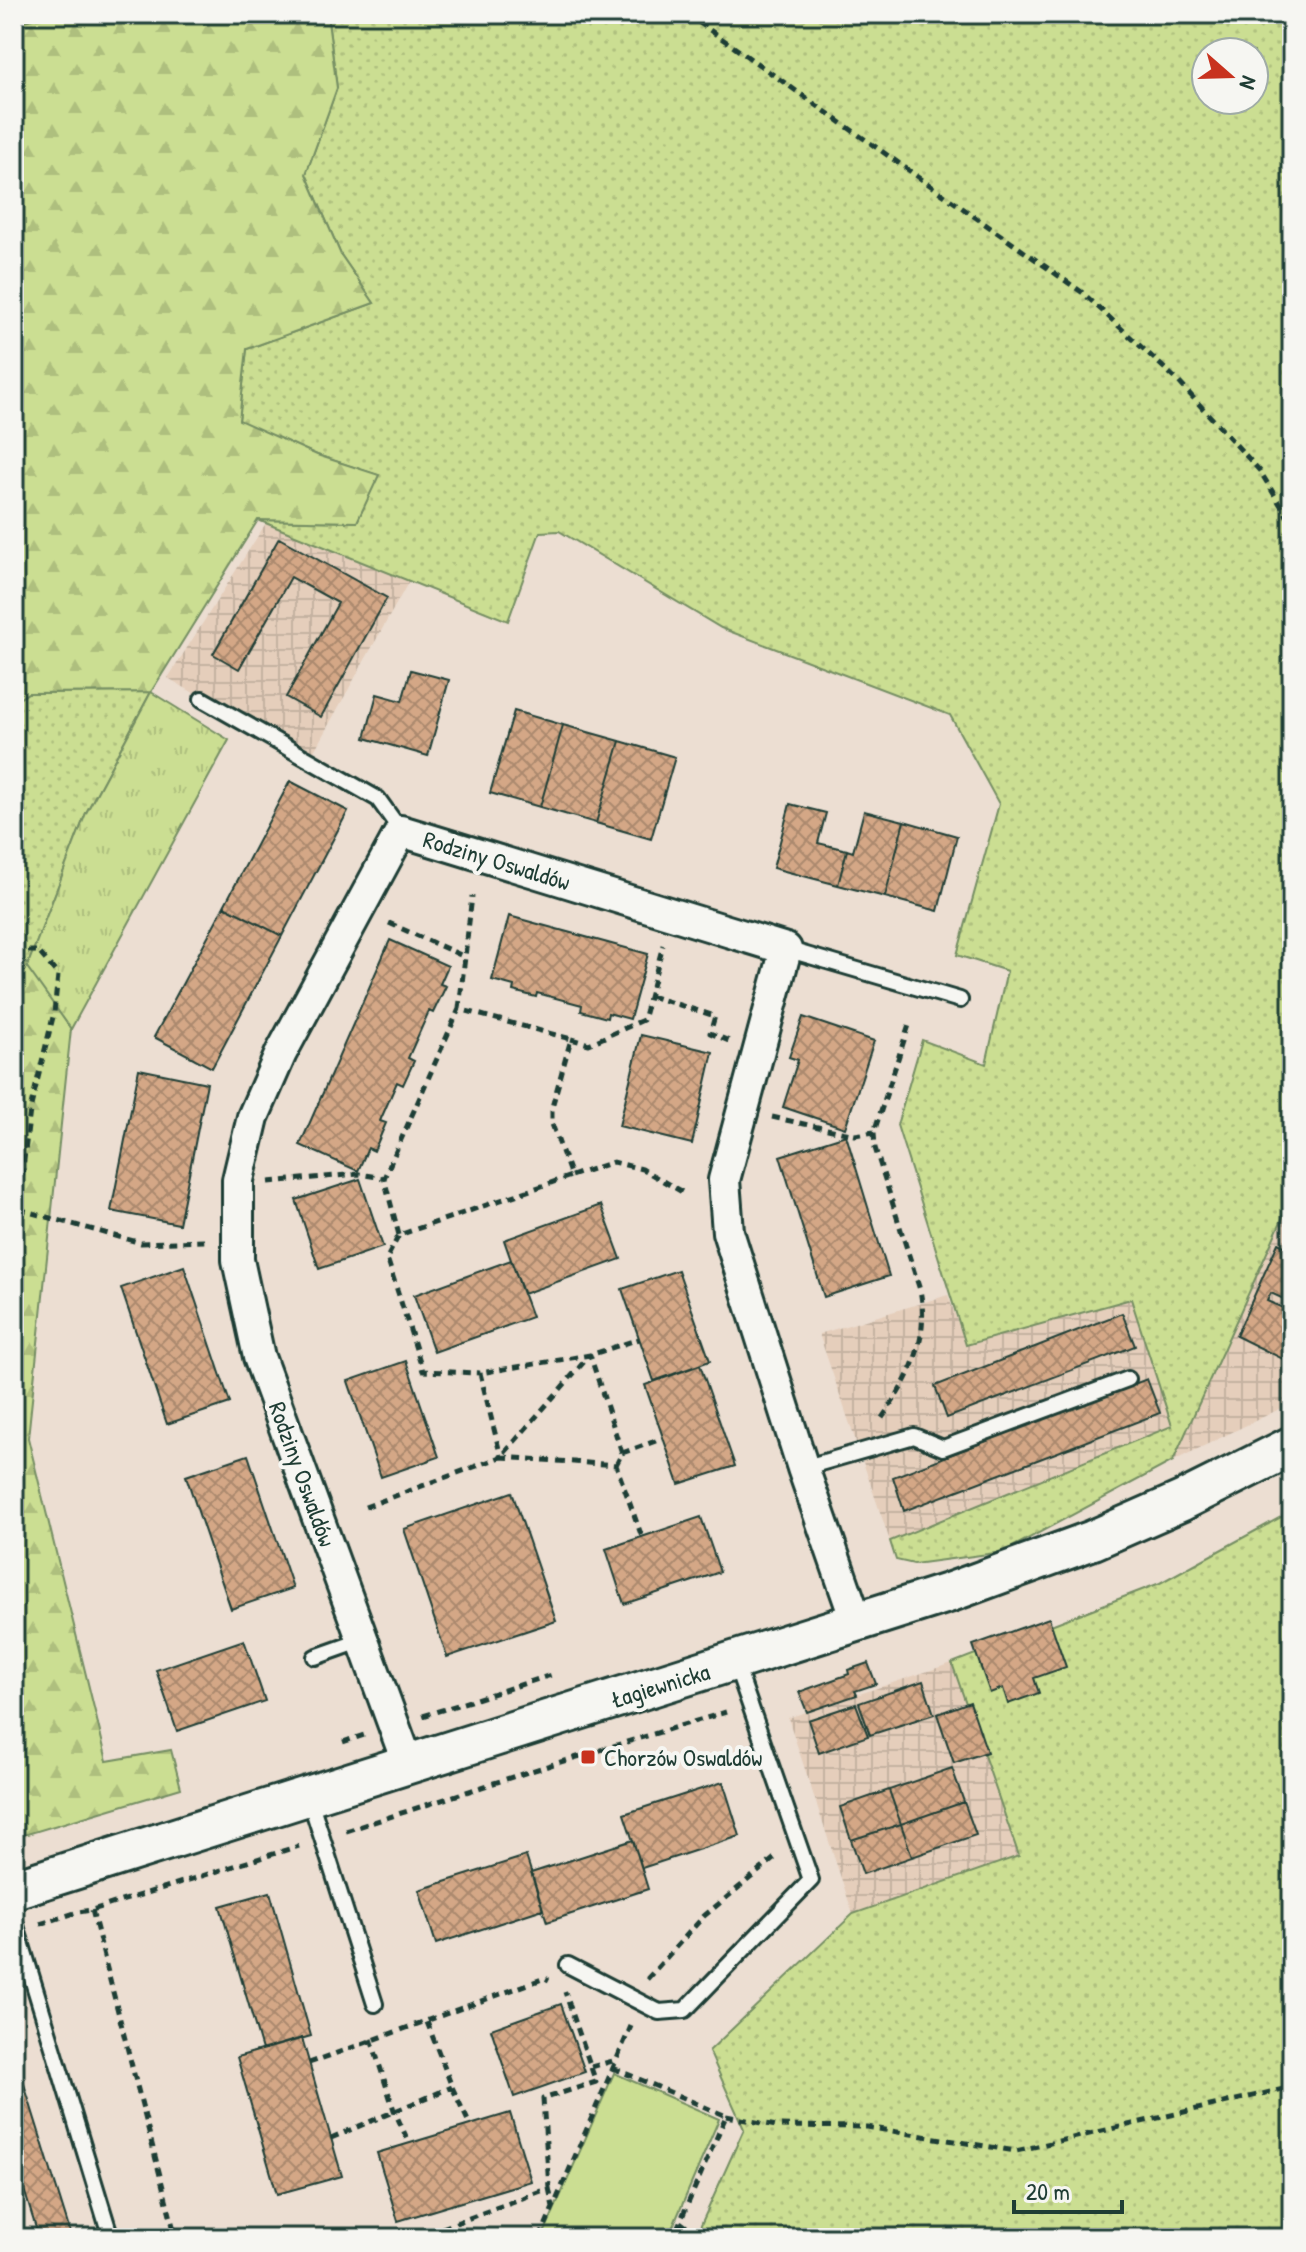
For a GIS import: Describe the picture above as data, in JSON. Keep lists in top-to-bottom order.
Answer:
{
  "streets": {
    "street": ["Rodziny Oswaldów", "Łagiewnicka"]
  },
  "crossings": [
    ["Rodziny Oswaldów", "Łagiewnicka"]
  ],
  "places": {
    "transit": ["Chorzów Oswaldów"]
  },
  "scale_bar": "20 m",
  "north": "right"
}
